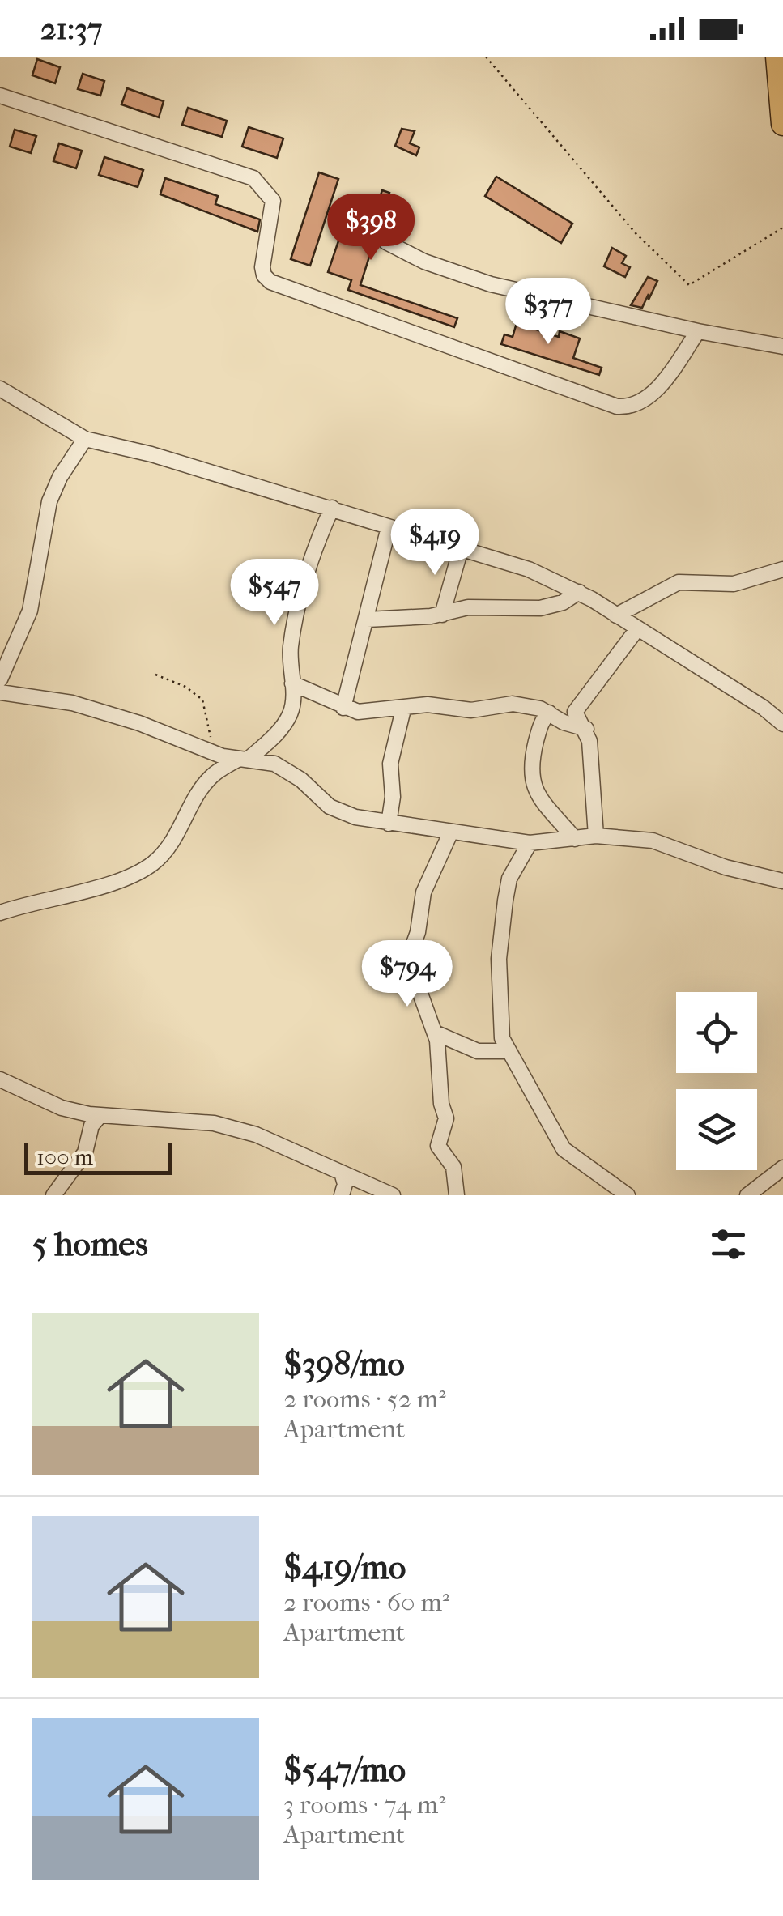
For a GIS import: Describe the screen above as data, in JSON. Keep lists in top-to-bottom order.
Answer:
{
  "scale_bar": "100 m",
  "page": {
    "status": "21:37",
    "price": [
      "$398",
      "$377",
      "$419",
      "$547",
      "$794"
    ],
    "scale": "100 m",
    "heading": "5 homes",
    "list": [
      {
        "name": "$398/mo",
        "note": "2 rooms · 52 m² · Apartment"
      },
      {
        "name": "$419/mo",
        "note": "2 rooms · 60 m² · Apartment"
      },
      {
        "name": "$547/mo",
        "note": "3 rooms · 74 m² · Apartment"
      }
    ]
  }
}
